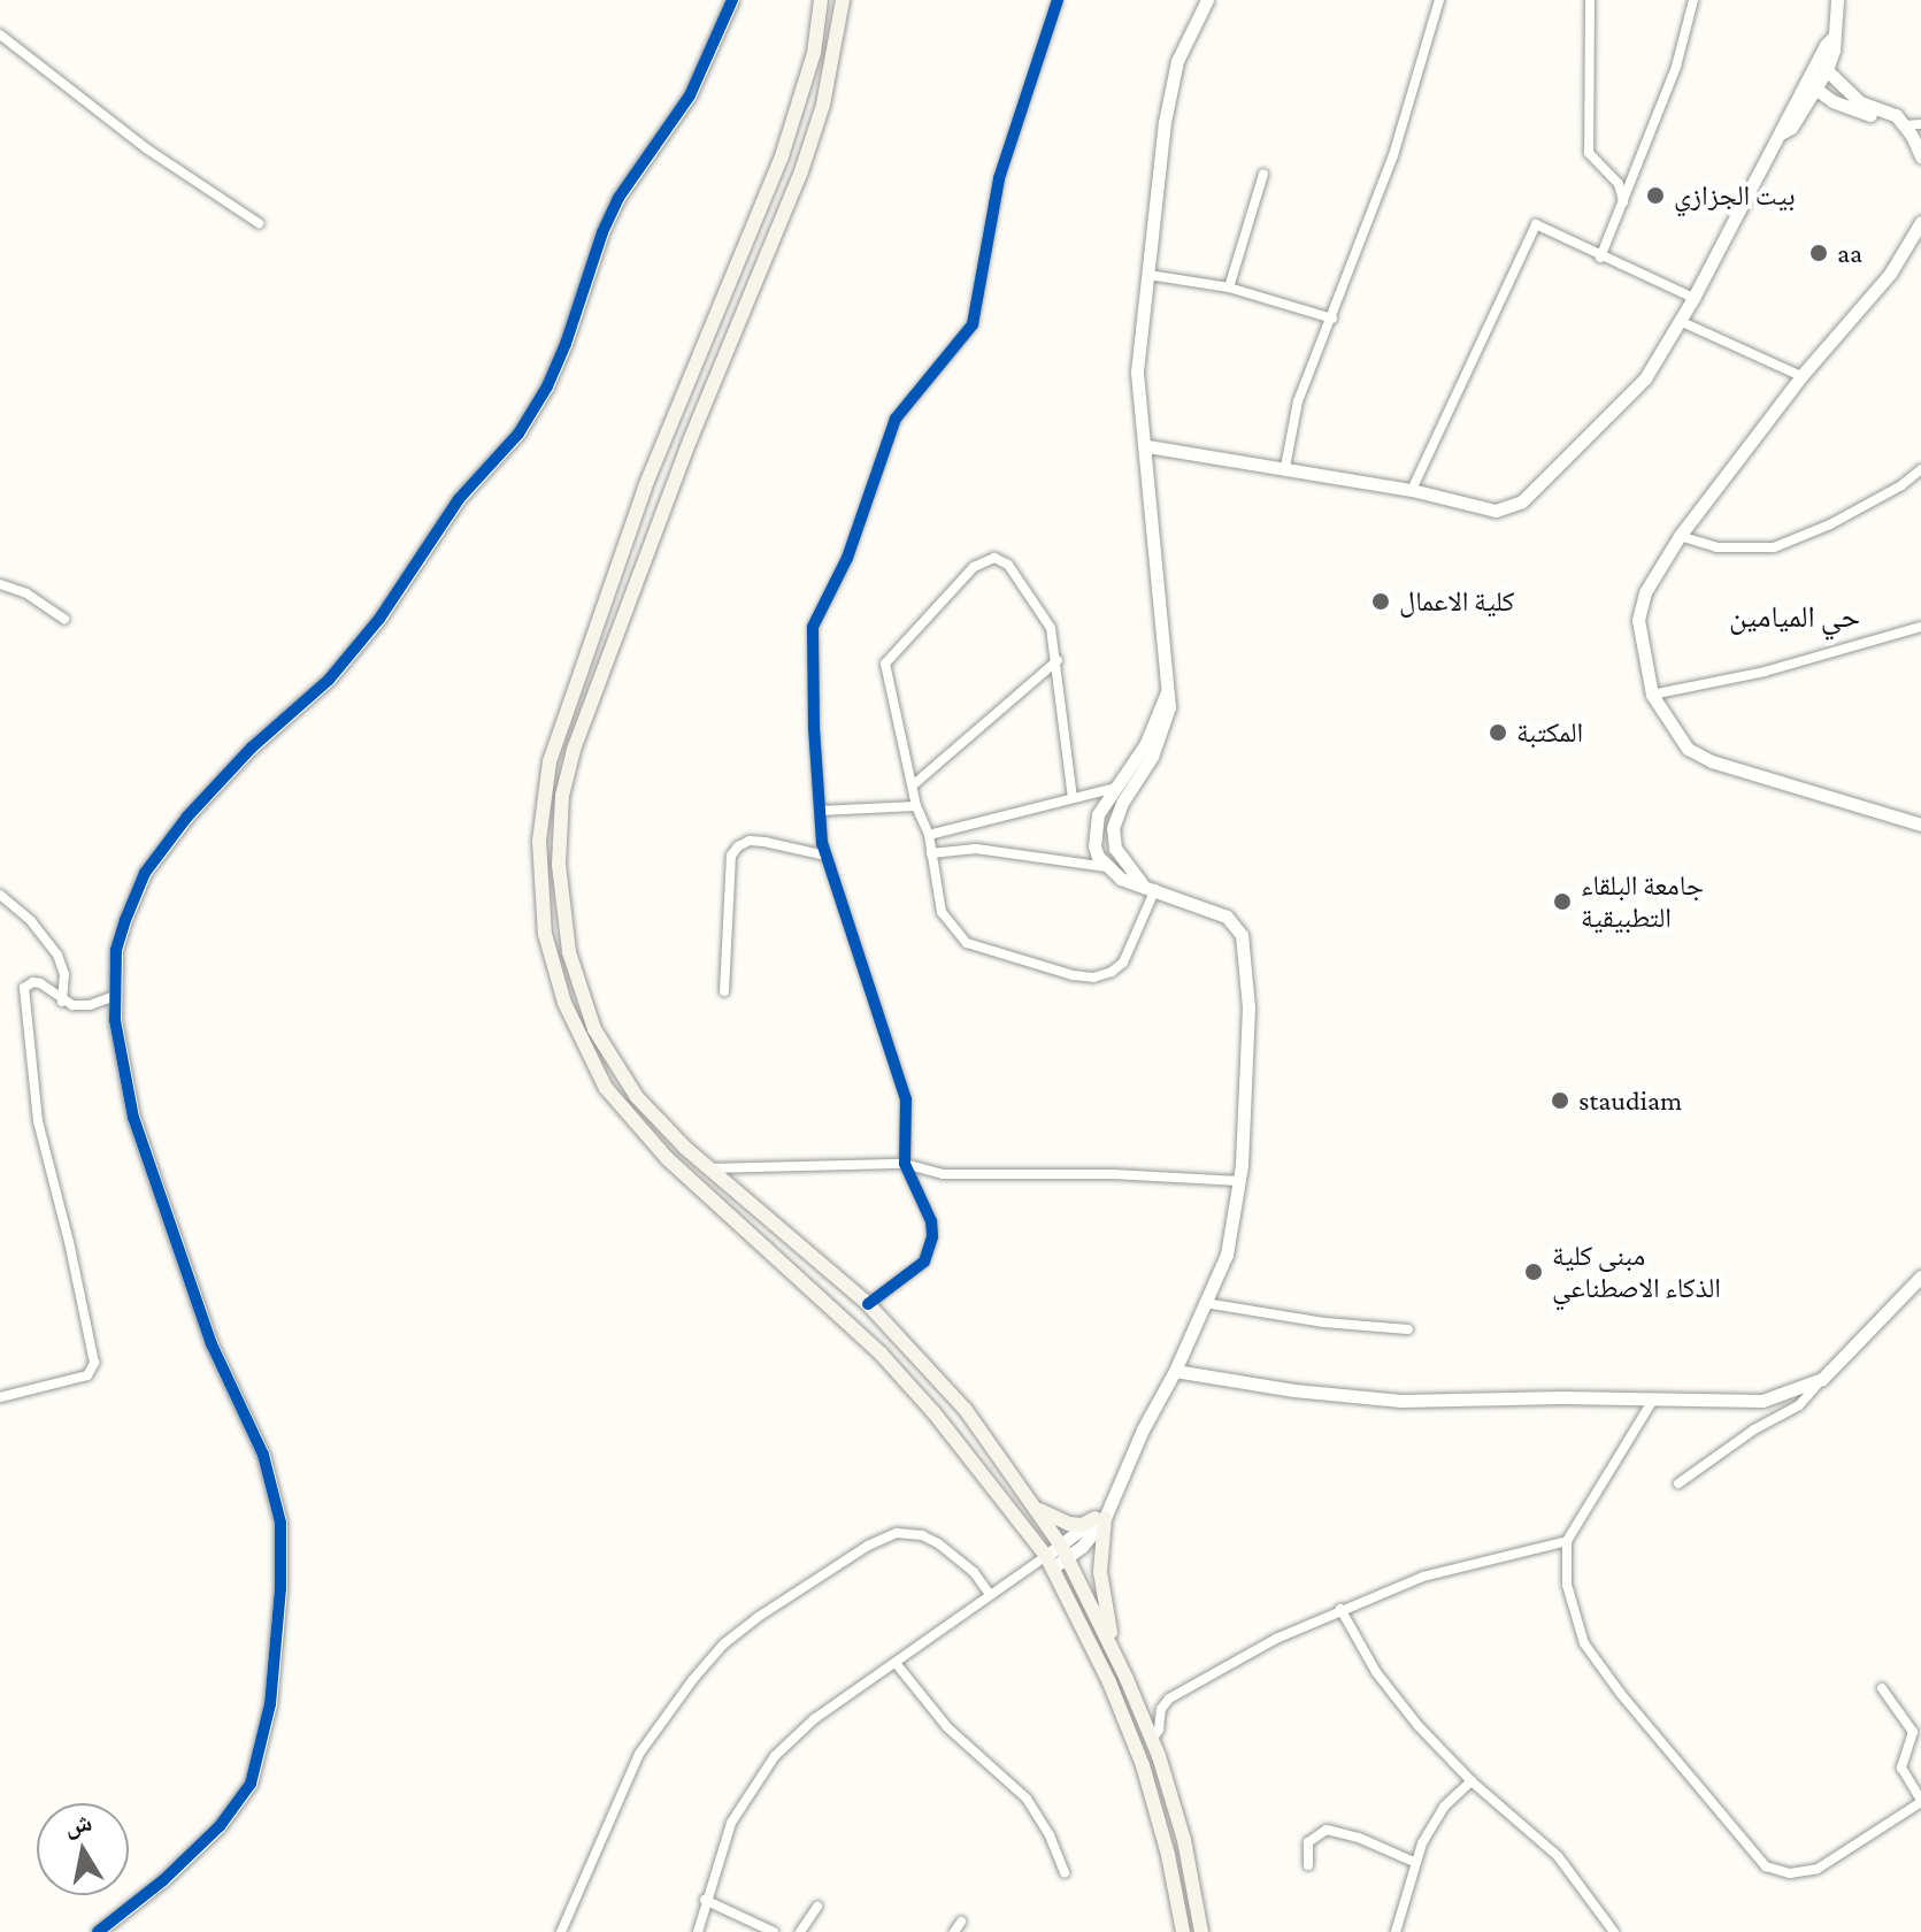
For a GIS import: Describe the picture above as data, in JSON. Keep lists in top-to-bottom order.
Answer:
{
  "districts": ["حي الميامين"],
  "places": [
    "بيت الجزازي",
    "aa",
    "كلية الاعمال",
    "المكتبة",
    "جامعة البلقاء التطبيقية",
    "staudiam",
    "مبنى كلية الذكاء الاصطناعي"
  ],
  "north": "top"
}
